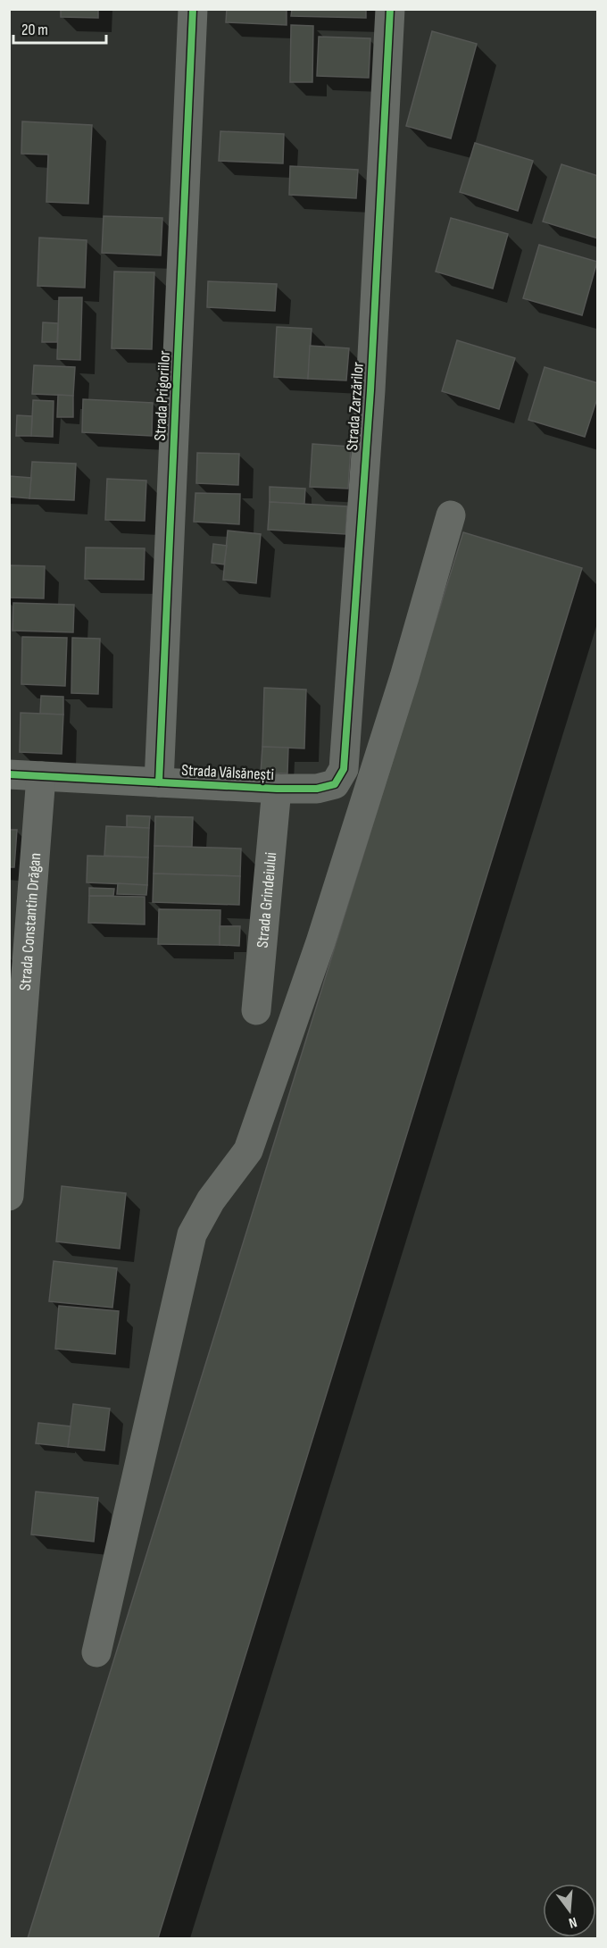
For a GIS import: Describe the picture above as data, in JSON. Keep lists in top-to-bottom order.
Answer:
{
  "streets": {
    "street": [
      "Strada Prigoriilor",
      "Strada Zarzărilor",
      "Strada Vâlsănești",
      "Strada Grindeiului",
      "Strada Constantin Drăgan"
    ]
  },
  "crossings": [
    ["Strada Prigoriilor", "Strada Vâlsănești"],
    ["Strada Zarzărilor", "Strada Vâlsănești"],
    ["Strada Vâlsănești", "Strada Grindeiului"],
    ["Strada Vâlsănești", "Strada Constantin Drăgan"]
  ],
  "scale_bar": "20 m",
  "north": "bottom"
}
